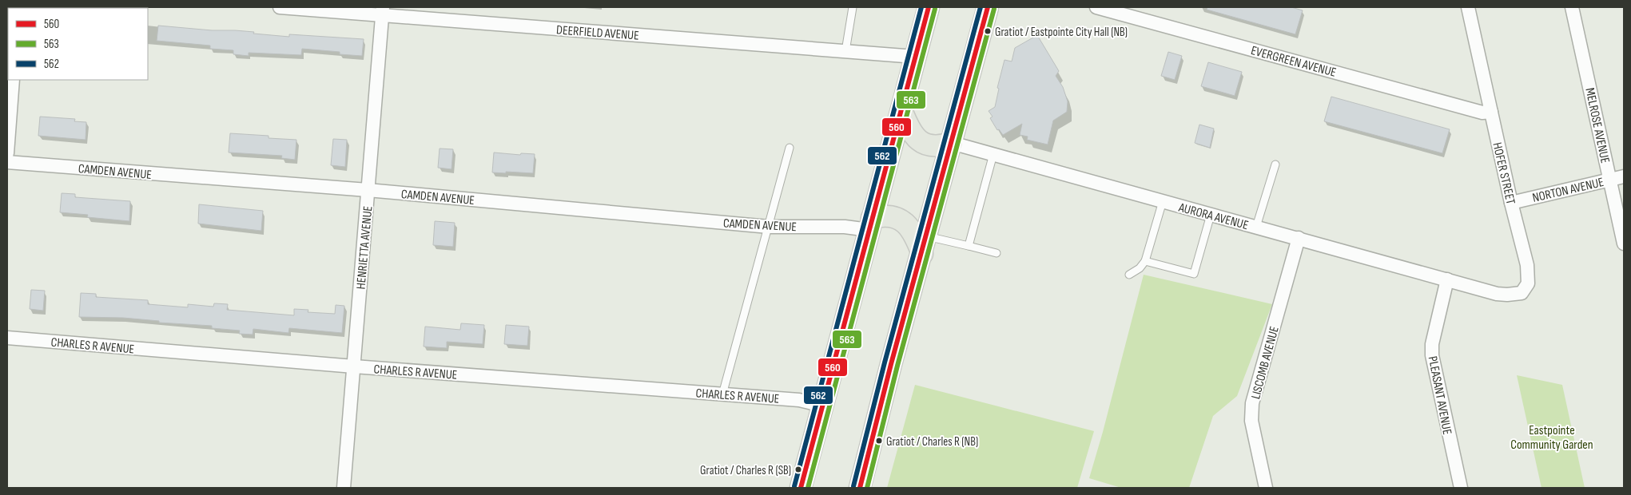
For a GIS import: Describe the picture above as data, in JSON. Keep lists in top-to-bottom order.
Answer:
{
  "streets": {
    "street": [
      "DEERFIELD AVENUE",
      "EVERGREEN AVENUE",
      "MELROSE AVENUE",
      "CAMDEN AVENUE",
      "HOFER STREET",
      "NORTON AVENUE",
      "AURORA AVENUE",
      "HENRIETTA AVENUE",
      "CHARLES R AVENUE",
      "LISCOMB AVENUE",
      "PLEASANT AVENUE"
    ]
  },
  "crossings": [
    ["DEERFIELD AVENUE", "HENRIETTA AVENUE"],
    ["EVERGREEN AVENUE", "HOFER STREET"],
    ["MELROSE AVENUE", "NORTON AVENUE"],
    ["CAMDEN AVENUE", "HENRIETTA AVENUE"],
    ["HOFER STREET", "NORTON AVENUE"],
    ["HOFER STREET", "AURORA AVENUE"],
    ["AURORA AVENUE", "LISCOMB AVENUE"],
    ["AURORA AVENUE", "PLEASANT AVENUE"],
    ["HENRIETTA AVENUE", "CHARLES R AVENUE"]
  ],
  "parks": ["Eastpointe Community Garden"],
  "places": ["Gratiot / Eastpointe City Hall (NB)", "Gratiot / Charles R (NB)", "Gratiot / Charles R (SB)"],
  "lines": ["transit line 560", "transit line 562", "transit line 563"],
  "legend": ["560", "563", "562"]
}
